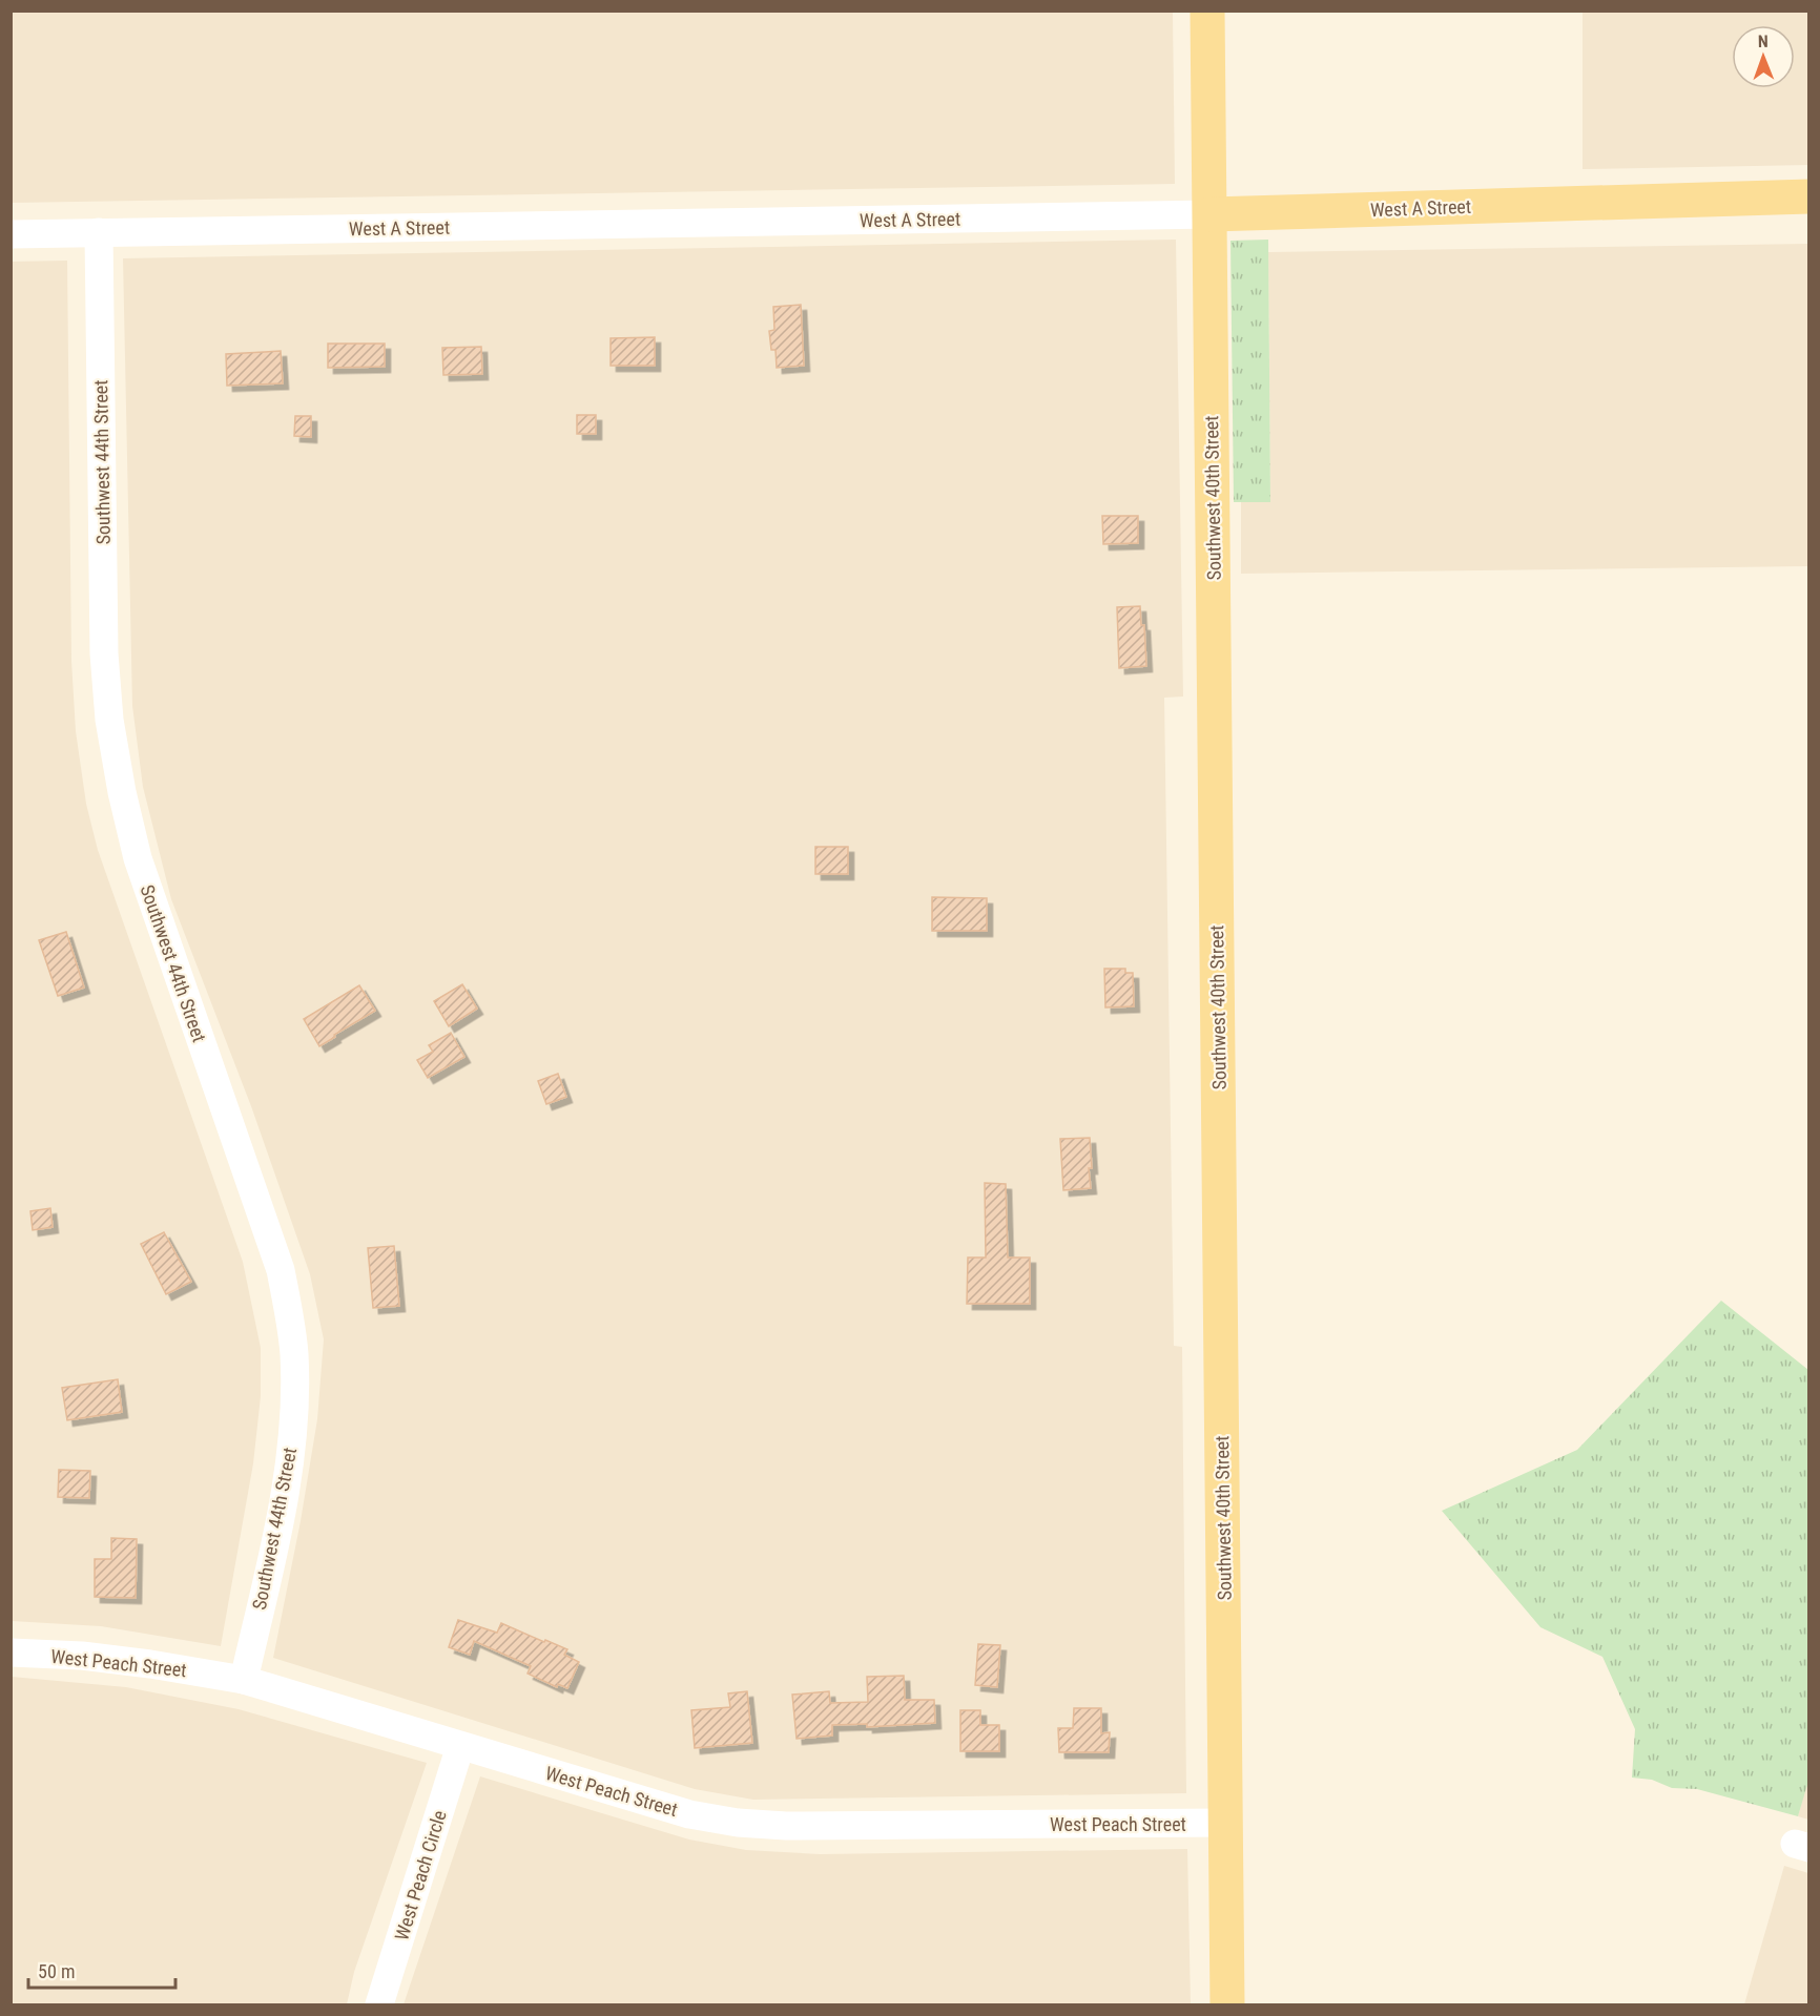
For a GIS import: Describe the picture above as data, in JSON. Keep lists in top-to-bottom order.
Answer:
{
  "streets": {
    "main road": ["West A Street", "Southwest 40th Street"],
    "street": ["Southwest 44th Street", "West Peach Street", "West Peach Circle"]
  },
  "crossings": [
    ["West A Street", "Southwest 44th Street"],
    ["West A Street", "Southwest 40th Street"],
    ["Southwest 44th Street", "West Peach Street"],
    ["Southwest 40th Street", "West Peach Street"],
    ["West Peach Street", "West Peach Circle"]
  ],
  "scale_bar": "50 m",
  "north": "top"
}
